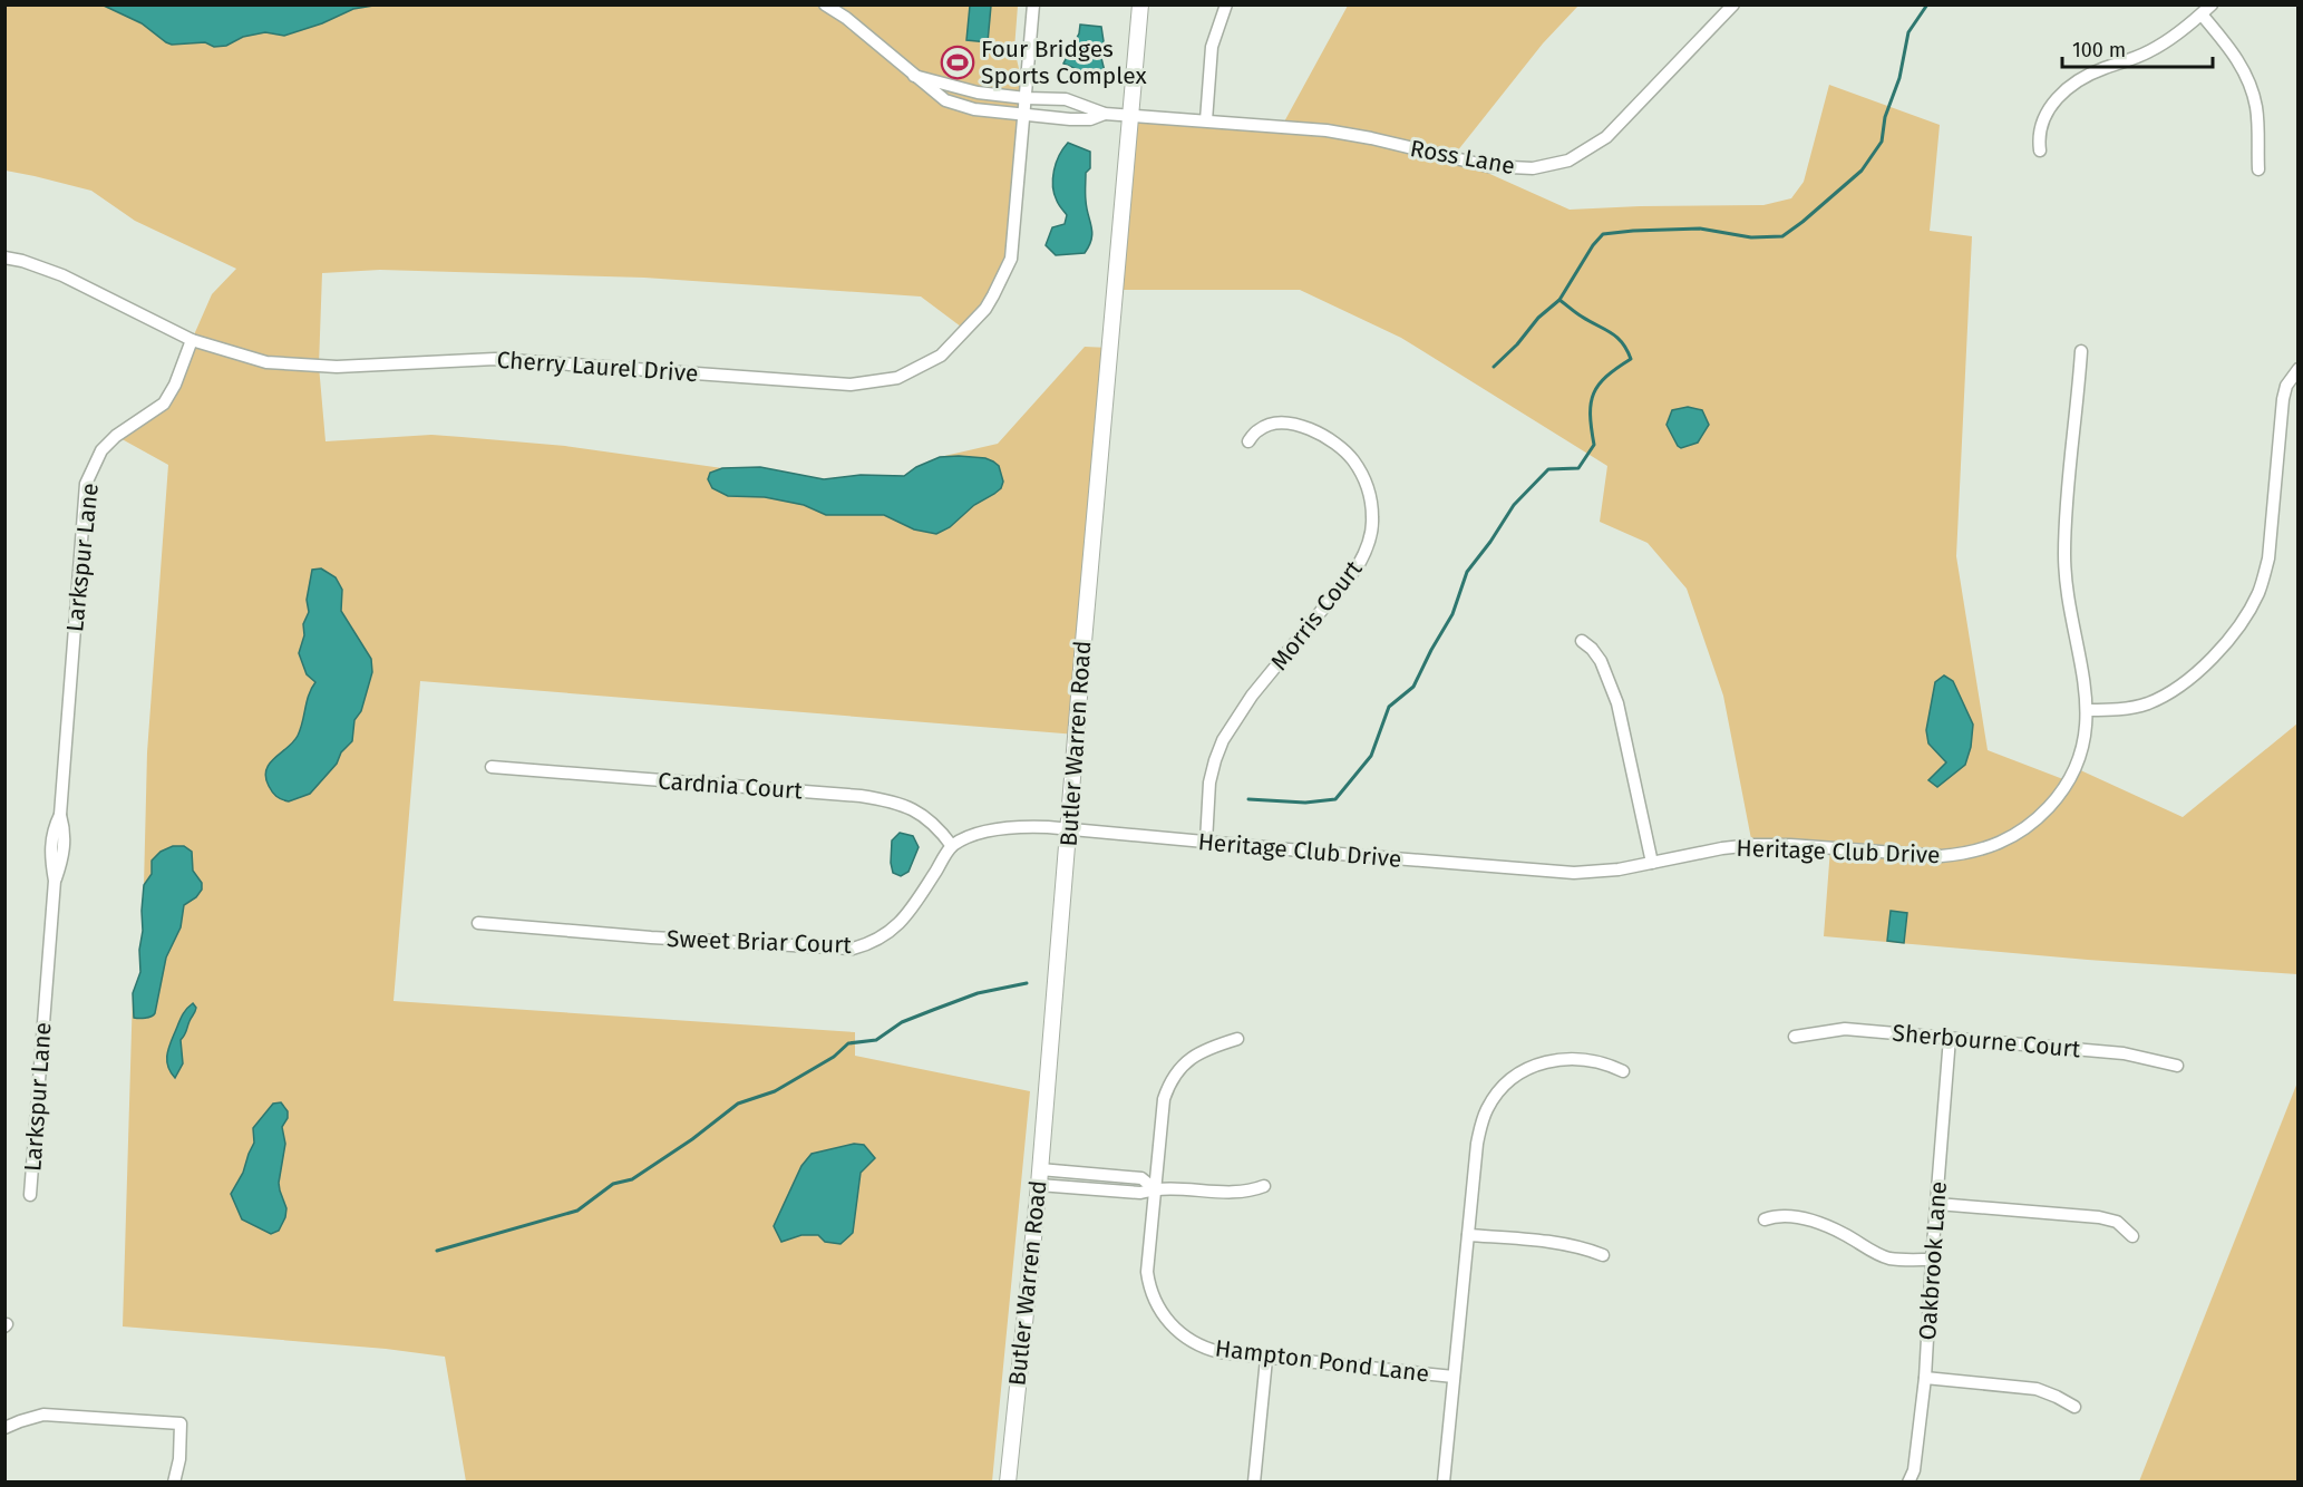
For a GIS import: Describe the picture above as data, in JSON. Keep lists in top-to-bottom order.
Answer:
{
  "streets": {
    "main road": ["Butler Warren Road"],
    "street": [
      "Ross Lane",
      "Cherry Laurel Drive",
      "Larkspur Lane",
      "Morris Court",
      "Cardnia Court",
      "Heritage Club Drive",
      "Sweet Briar Court",
      "Sherbourne Court",
      "Oakbrook Lane",
      "Hampton Pond Lane"
    ]
  },
  "crossings": [
    ["Ross Lane", "Butler Warren Road"],
    ["Cherry Laurel Drive", "Larkspur Lane"],
    ["Morris Court", "Heritage Club Drive"],
    ["Butler Warren Road", "Heritage Club Drive"],
    ["Cardnia Court", "Sweet Briar Court"],
    ["Sherbourne Court", "Oakbrook Lane"]
  ],
  "places": {
    "sports": ["Four Bridges Sports Complex"]
  },
  "scale_bar": "100 m"
}
